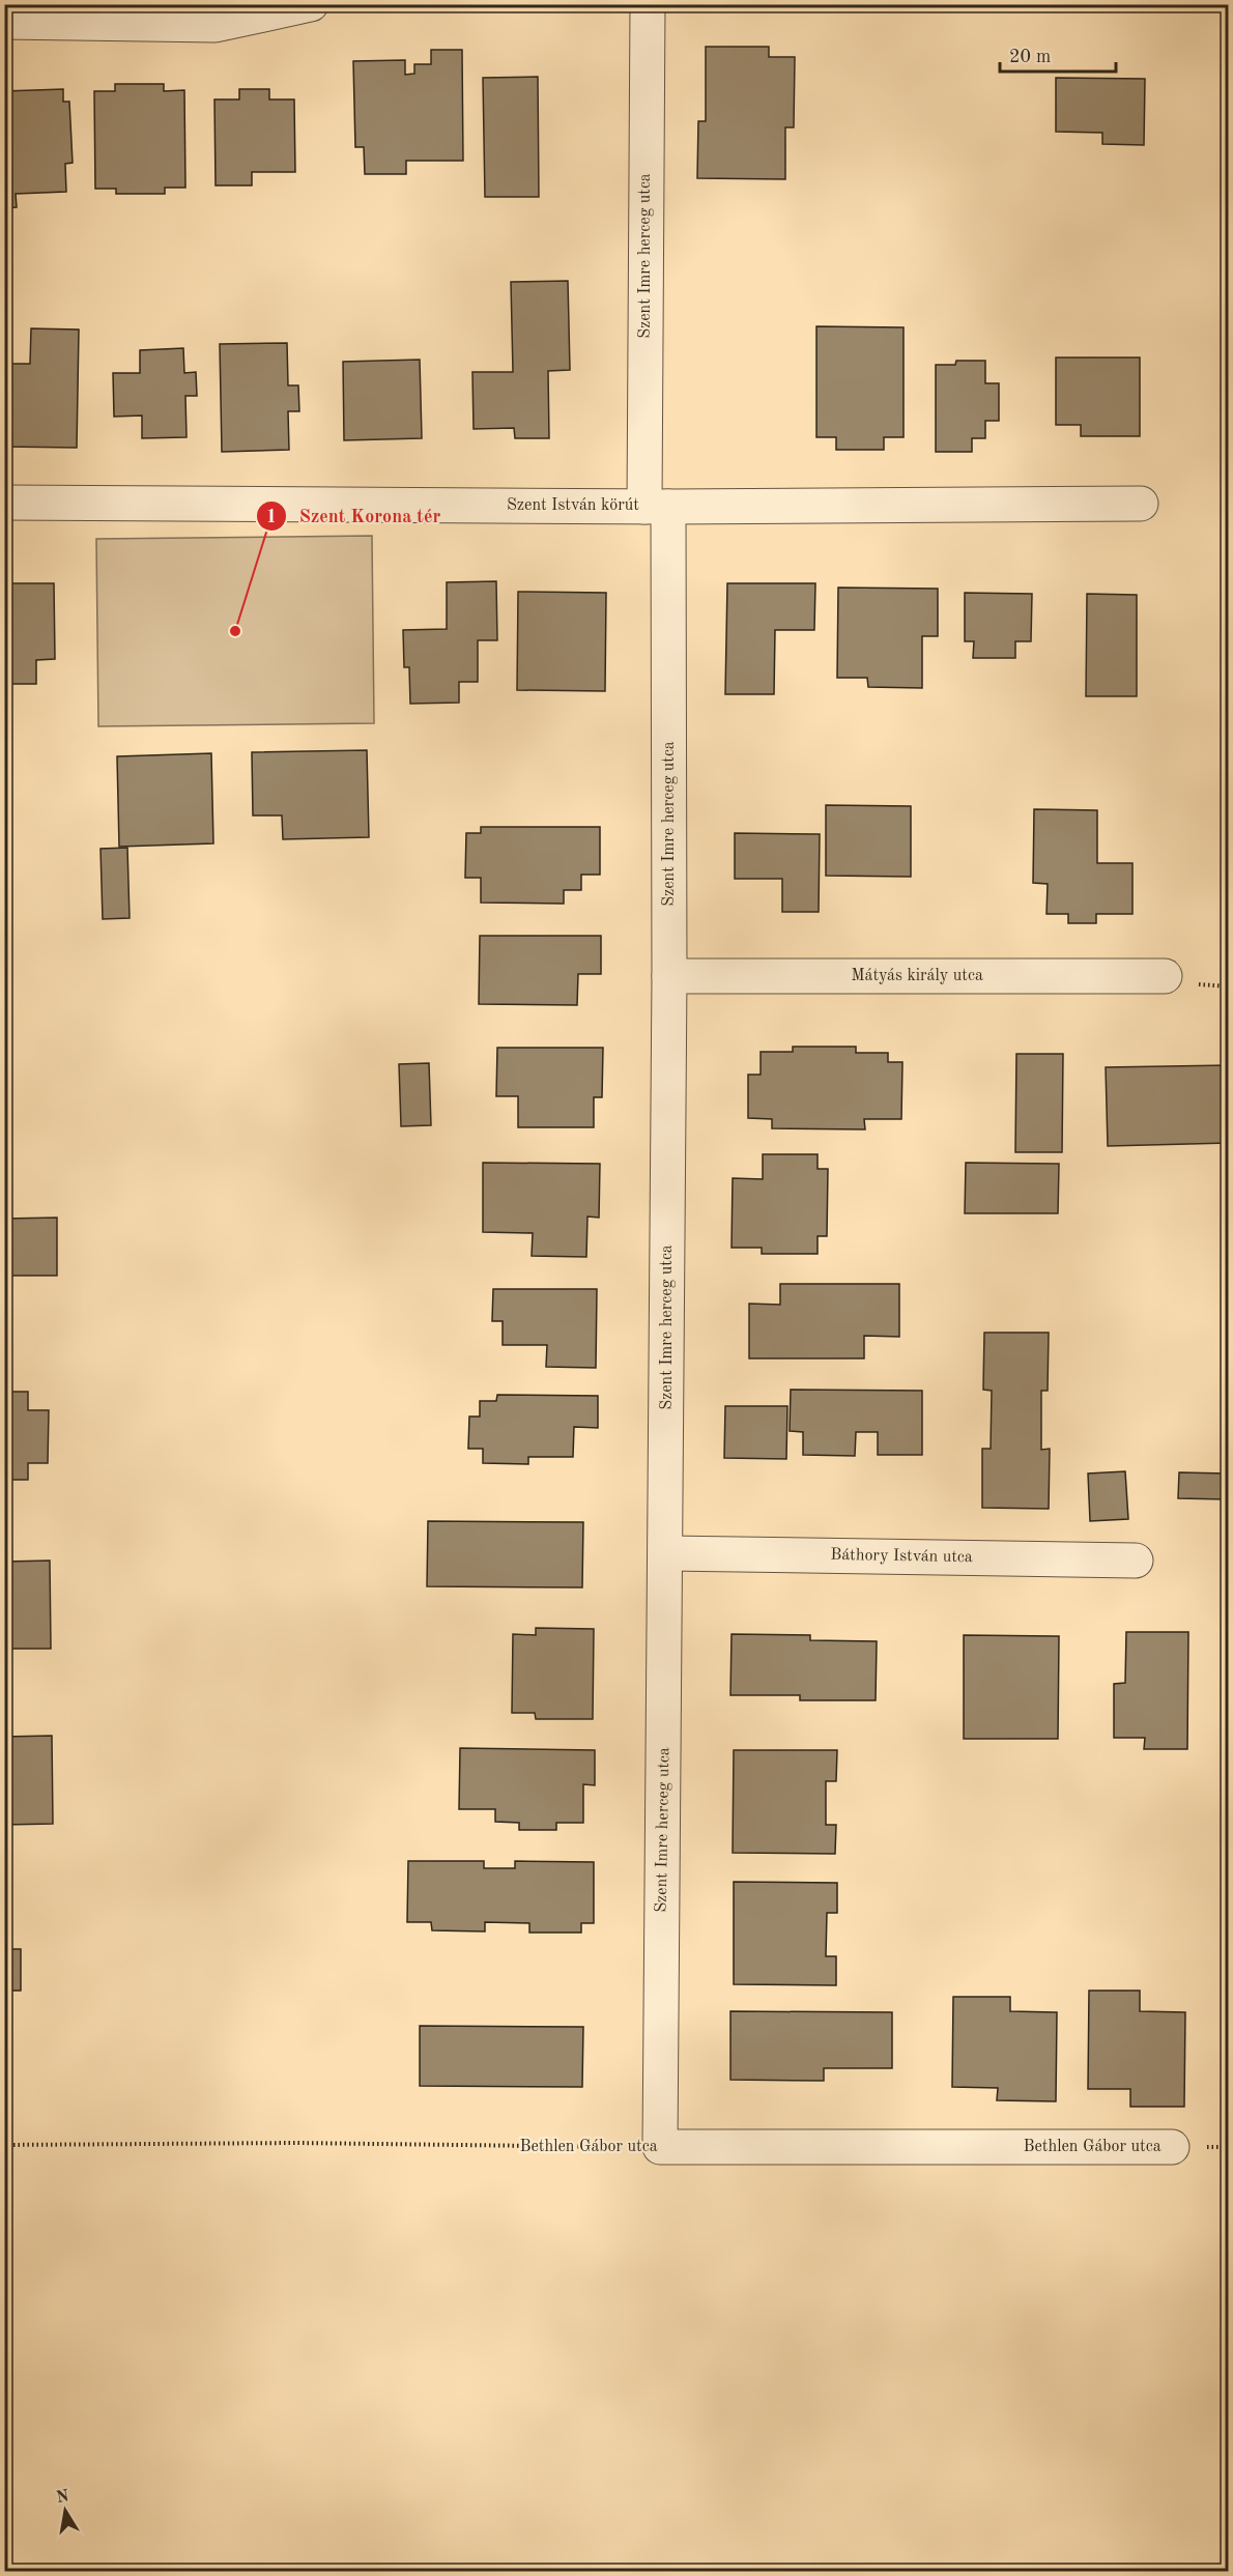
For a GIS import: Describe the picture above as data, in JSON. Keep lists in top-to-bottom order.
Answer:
{
  "streets": {
    "street": [
      "Szent Imre herceg utca",
      "Szent István körút",
      "Mátyás király utca",
      "Báthory István utca",
      "Bethlen Gábor utca"
    ]
  },
  "crossings": [
    ["Szent Imre herceg utca", "Szent István körút"],
    ["Szent Imre herceg utca", "Mátyás király utca"],
    ["Szent Imre herceg utca", "Báthory István utca"],
    ["Szent Imre herceg utca", "Bethlen Gábor utca"]
  ],
  "places": ["Szent Korona tér"],
  "scale_bar": "20 m",
  "north": "top"
}
